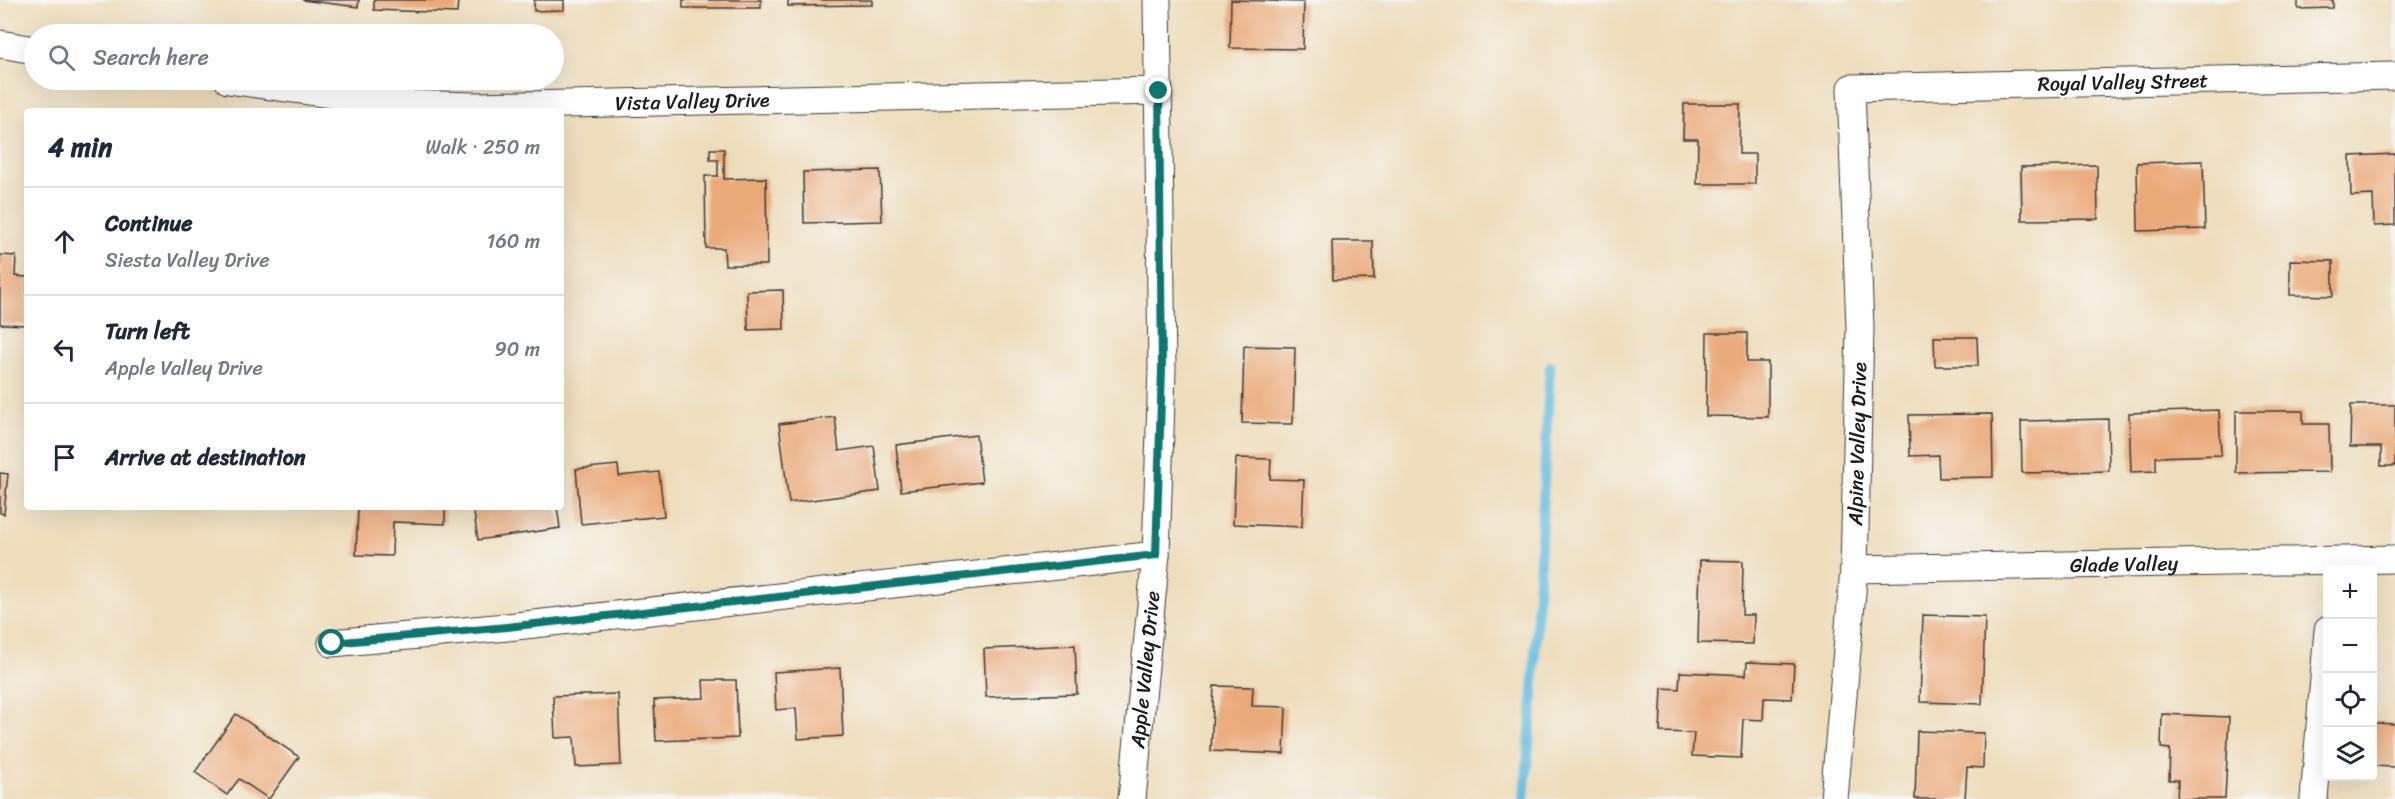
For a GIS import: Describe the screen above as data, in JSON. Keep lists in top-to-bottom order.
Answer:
{
  "streets": {
    "street": [
      "Royal Valley Street",
      "Vista Valley Drive",
      "Alpine Valley Drive",
      "Glade Valley",
      "Apple Valley Drive"
    ]
  },
  "crossings": [
    ["Royal Valley Street", "Alpine Valley Drive"],
    ["Vista Valley Drive", "Apple Valley Drive"],
    ["Alpine Valley Drive", "Glade Valley"]
  ],
  "page": {
    "search": "Search here",
    "heading": ["4 min", "Walk · 250 m"],
    "list": [
      ["Continue", "Siesta Valley Drive", "160 m"],
      ["Turn left", "Apple Valley Drive", "90 m"],
      "Arrive at destination"
    ],
    "map_buttons": ["+", "−"]
  }
}
